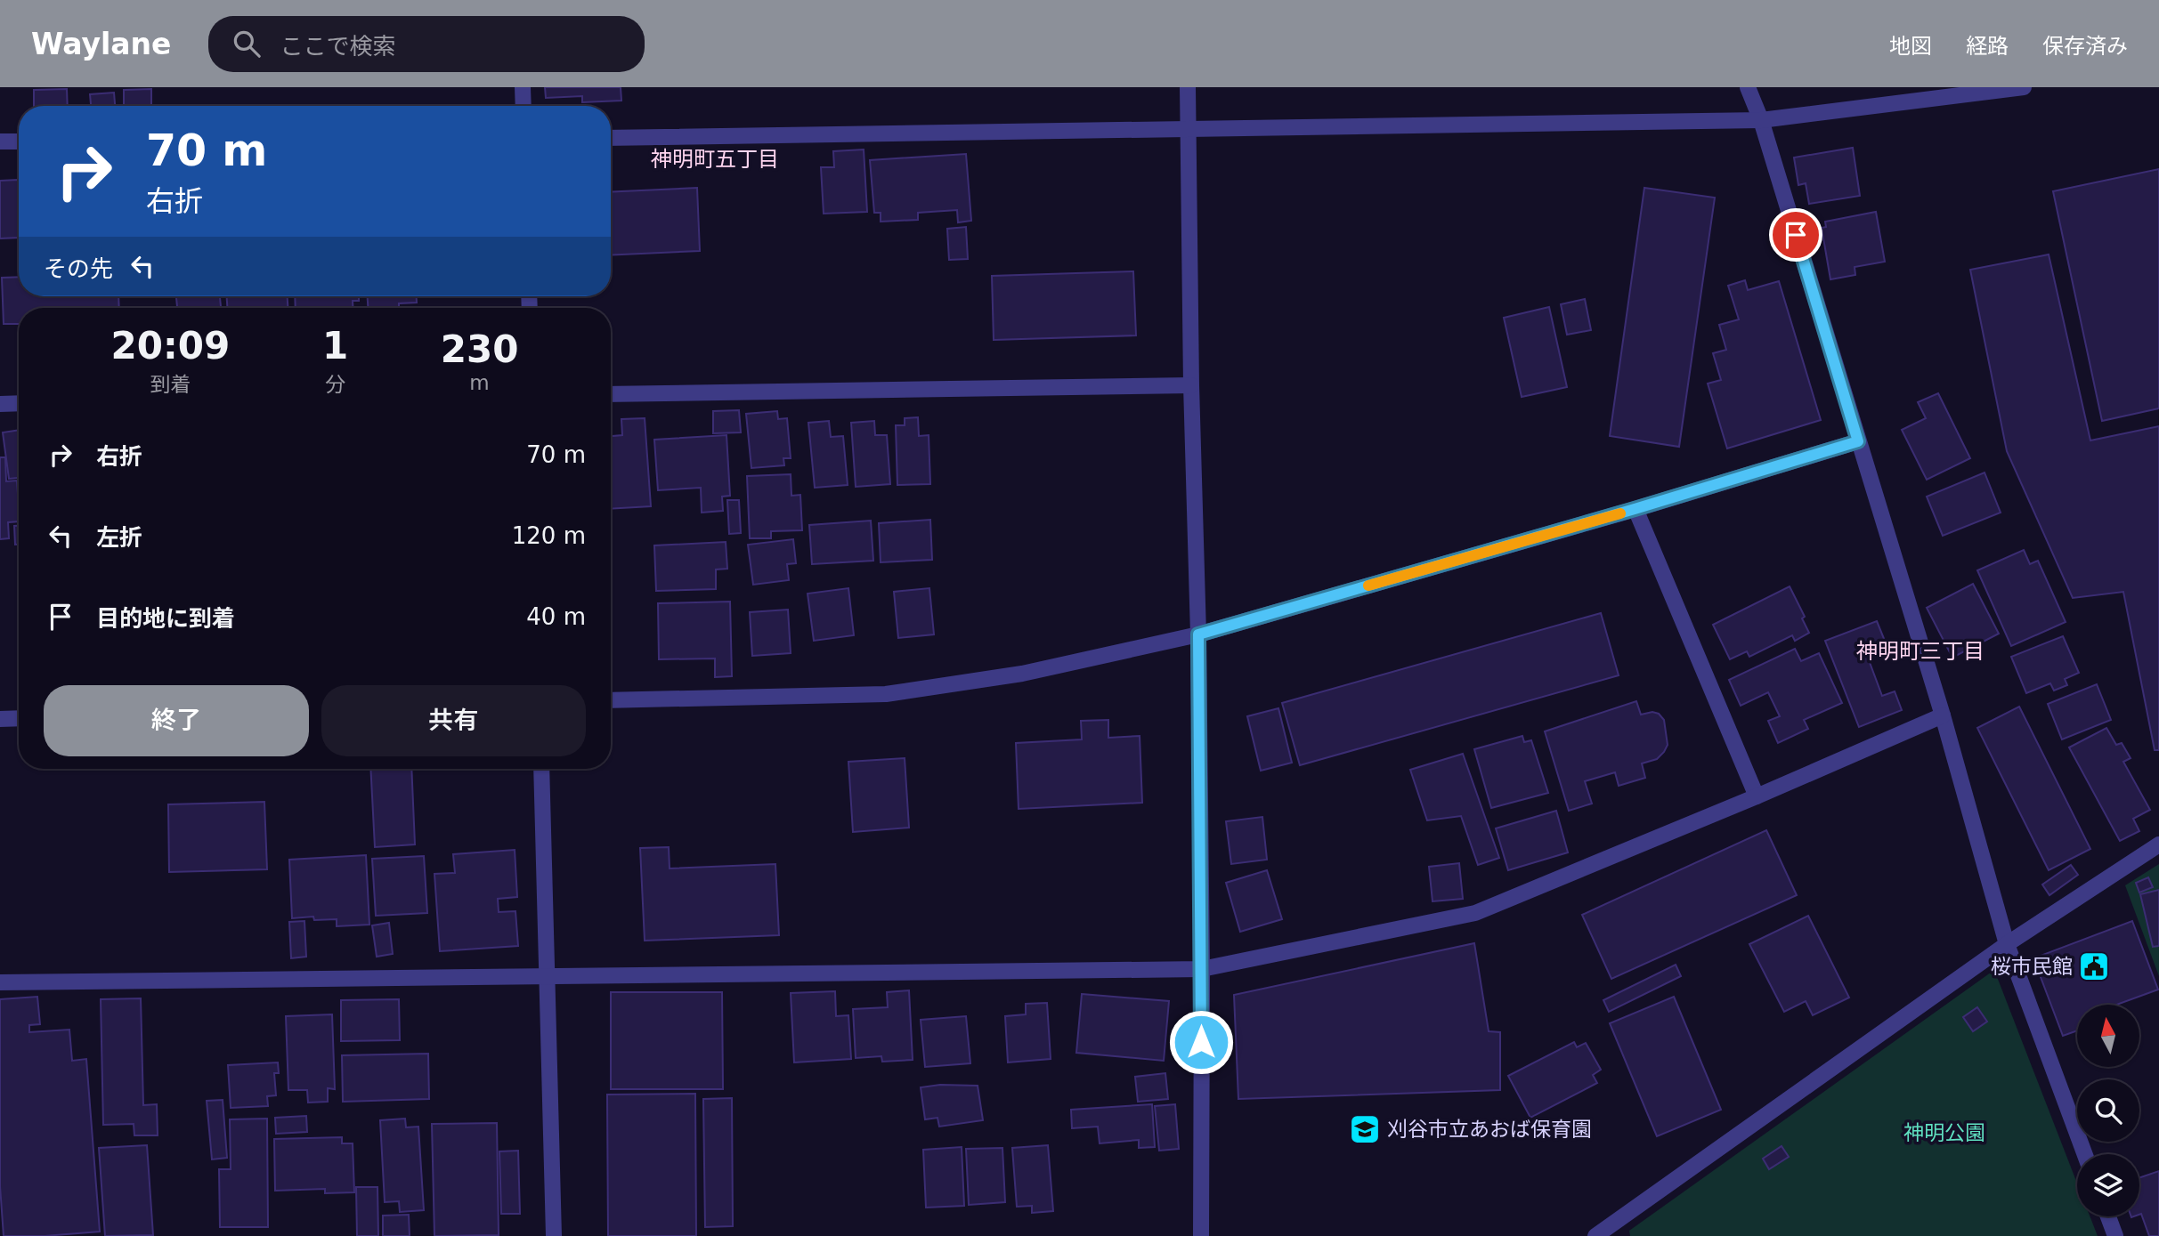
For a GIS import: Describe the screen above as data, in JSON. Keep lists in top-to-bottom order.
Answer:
{
  "districts": ["神明町五丁目", "神明町三丁目"],
  "parks": ["神明公園"],
  "places": {
    "public building": ["桜市民館"],
    "school or university": ["刈谷市立あおば保育園"]
  },
  "north": "top",
  "page": {
    "header": "Waylane",
    "search": "ここで検索",
    "nav": ["地図", "経路", "保存済み"],
    "turn": ["70 m", "右折"],
    "then": "その先",
    "eta": [
      "20:09",
      "到着",
      "1",
      "分",
      "230",
      "m"
    ],
    "list": [
      {
        "name": "右折",
        "value": "70 m"
      },
      {
        "name": "左折",
        "value": "120 m"
      },
      {
        "name": "目的地に到着",
        "value": "40 m"
      }
    ],
    "buttons": ["終了", "共有"]
  }
}
